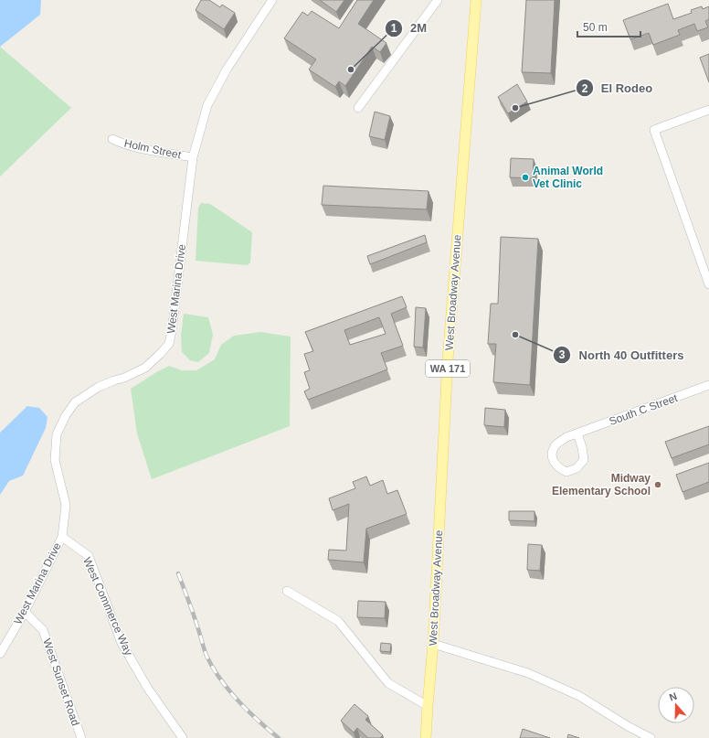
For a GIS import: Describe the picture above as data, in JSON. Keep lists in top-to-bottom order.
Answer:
{
  "streets": {
    "main road": ["West Broadway Avenue", "WA 171"],
    "street": [
      "Holm Street",
      "West Marina Drive",
      "South C Street",
      "West Commerce Way",
      "West Sunset Road"
    ]
  },
  "crossings": [
    ["Holm Street", "West Marina Drive"],
    ["West Marina Drive", "West Commerce Way"],
    ["West Marina Drive", "West Sunset Road"]
  ],
  "places": [
    "2M",
    "El Rodeo",
    "Animal World Vet Clinic",
    "North 40 Outfitters",
    "Midway Elementary School"
  ],
  "scale_bar": "50 m",
  "north": "top"
}
